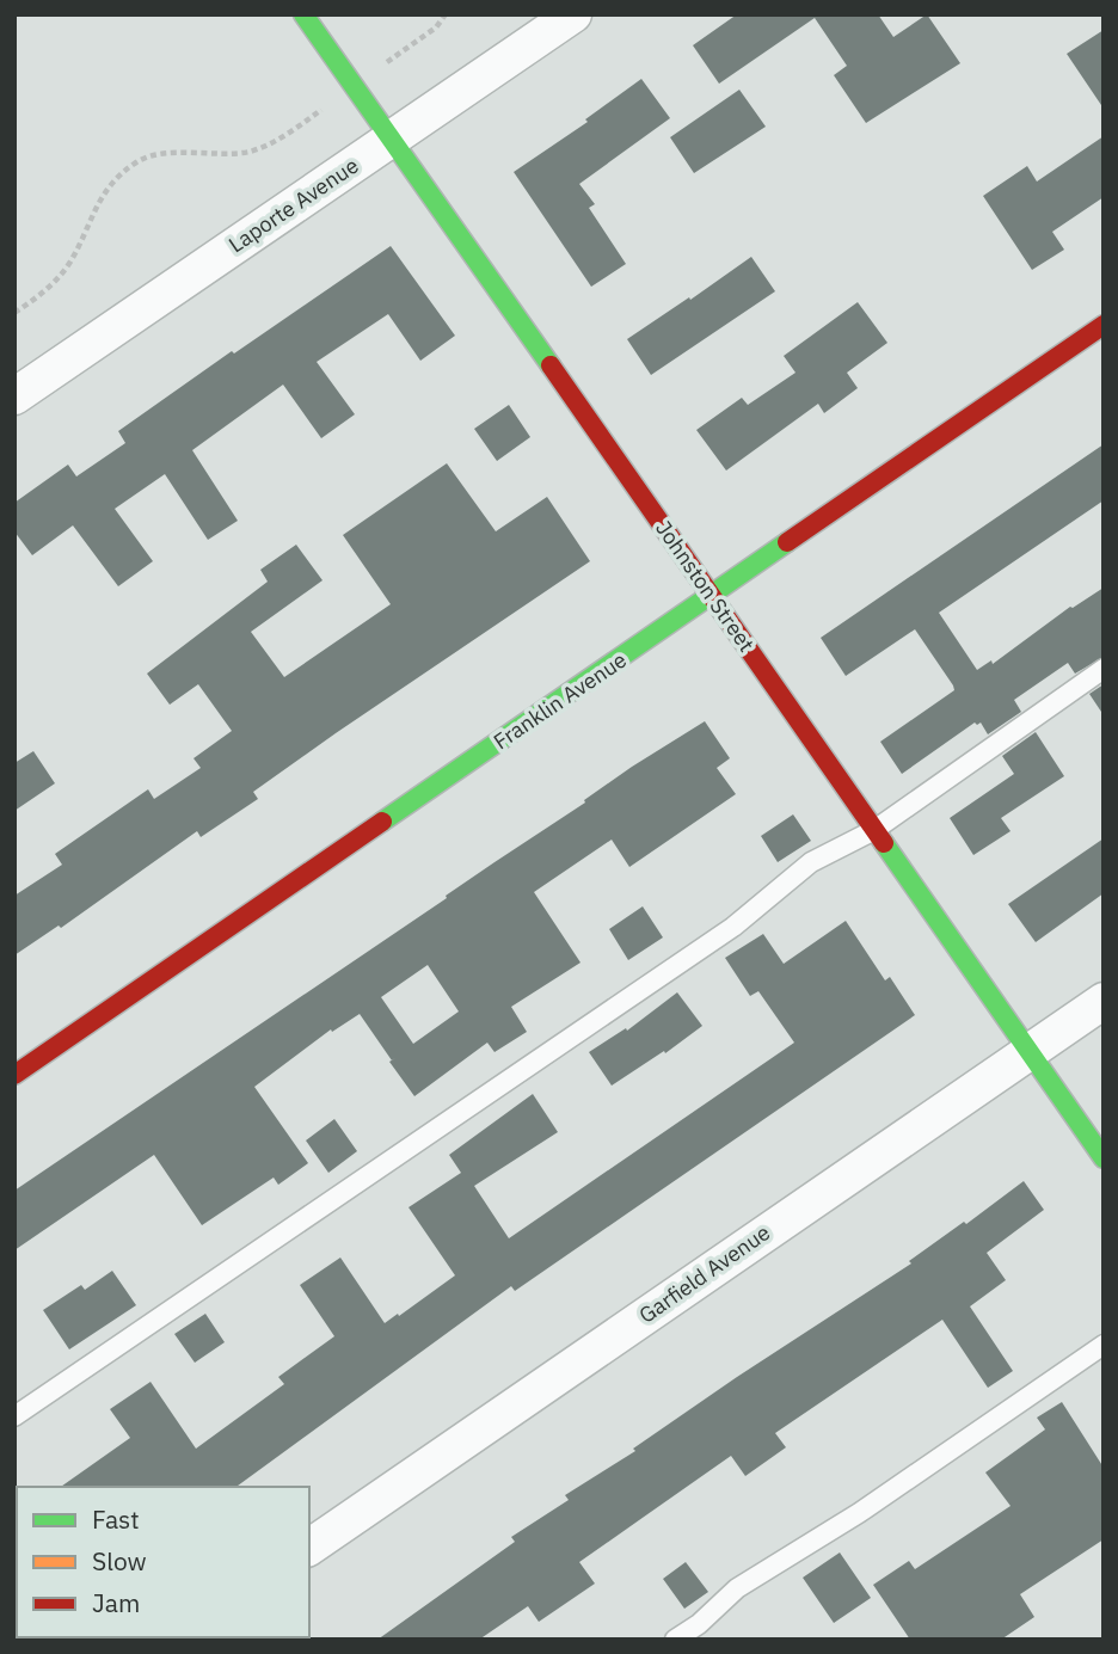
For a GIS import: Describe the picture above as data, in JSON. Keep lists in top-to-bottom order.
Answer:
{
  "streets": {
    "street": [
      "Laporte Avenue",
      "Johnston Street",
      "Franklin Avenue",
      "Garfield Avenue"
    ]
  },
  "crossings": [
    ["Laporte Avenue", "Johnston Street"],
    ["Johnston Street", "Franklin Avenue"],
    ["Johnston Street", "Garfield Avenue"]
  ],
  "legend": ["Fast", "Slow", "Jam"]
}
